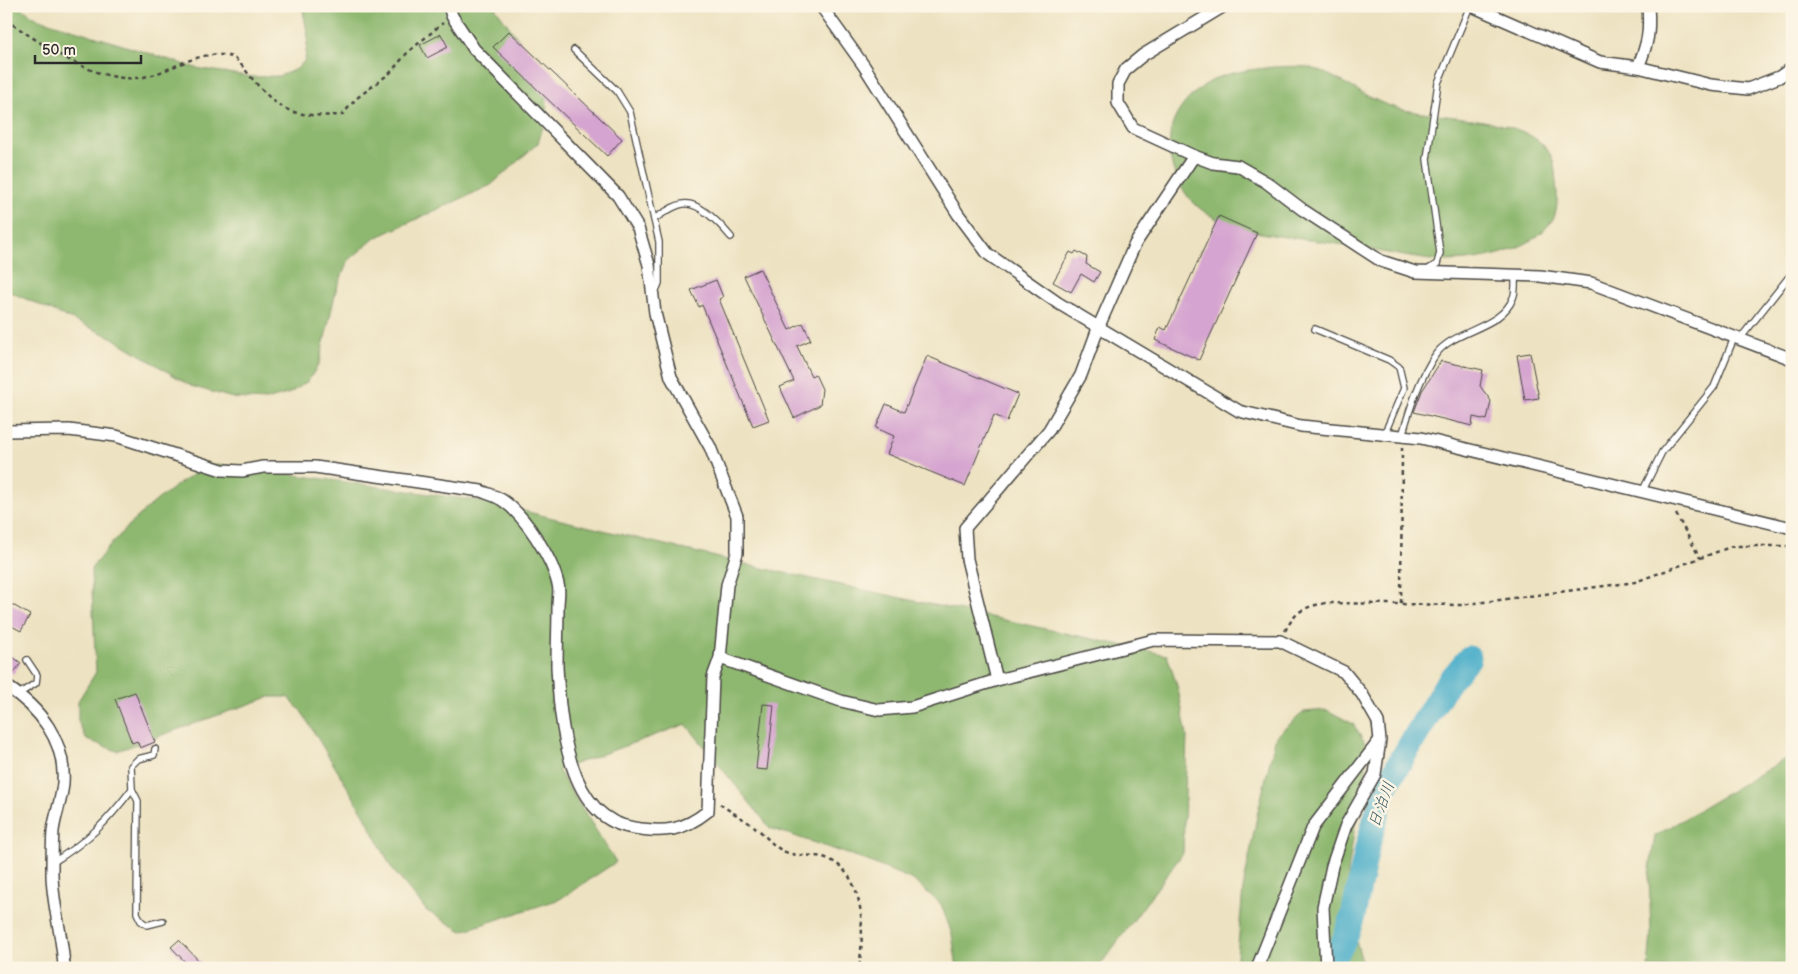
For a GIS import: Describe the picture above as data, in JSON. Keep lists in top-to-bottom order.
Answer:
{
  "water": ["日泊川"],
  "scale_bar": "50 m"
}
